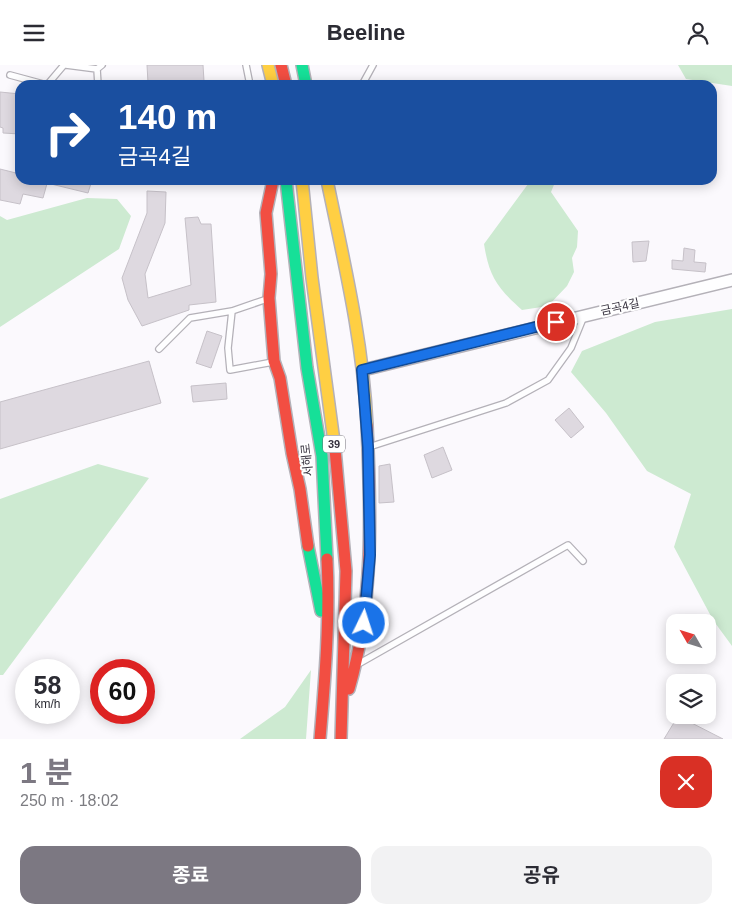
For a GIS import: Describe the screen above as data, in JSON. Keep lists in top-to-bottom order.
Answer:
{
  "streets": {
    "main road": ["39", "서해로"],
    "street": ["금곡4길"]
  },
  "north": "top left",
  "page": {
    "header": "Beeline",
    "turn": ["140 m", "금곡4길"],
    "speed": "58 km/h",
    "limit": "60",
    "heading": ["1 분", "250 m · 18:02"],
    "buttons": ["종료", "공유"]
  }
}
